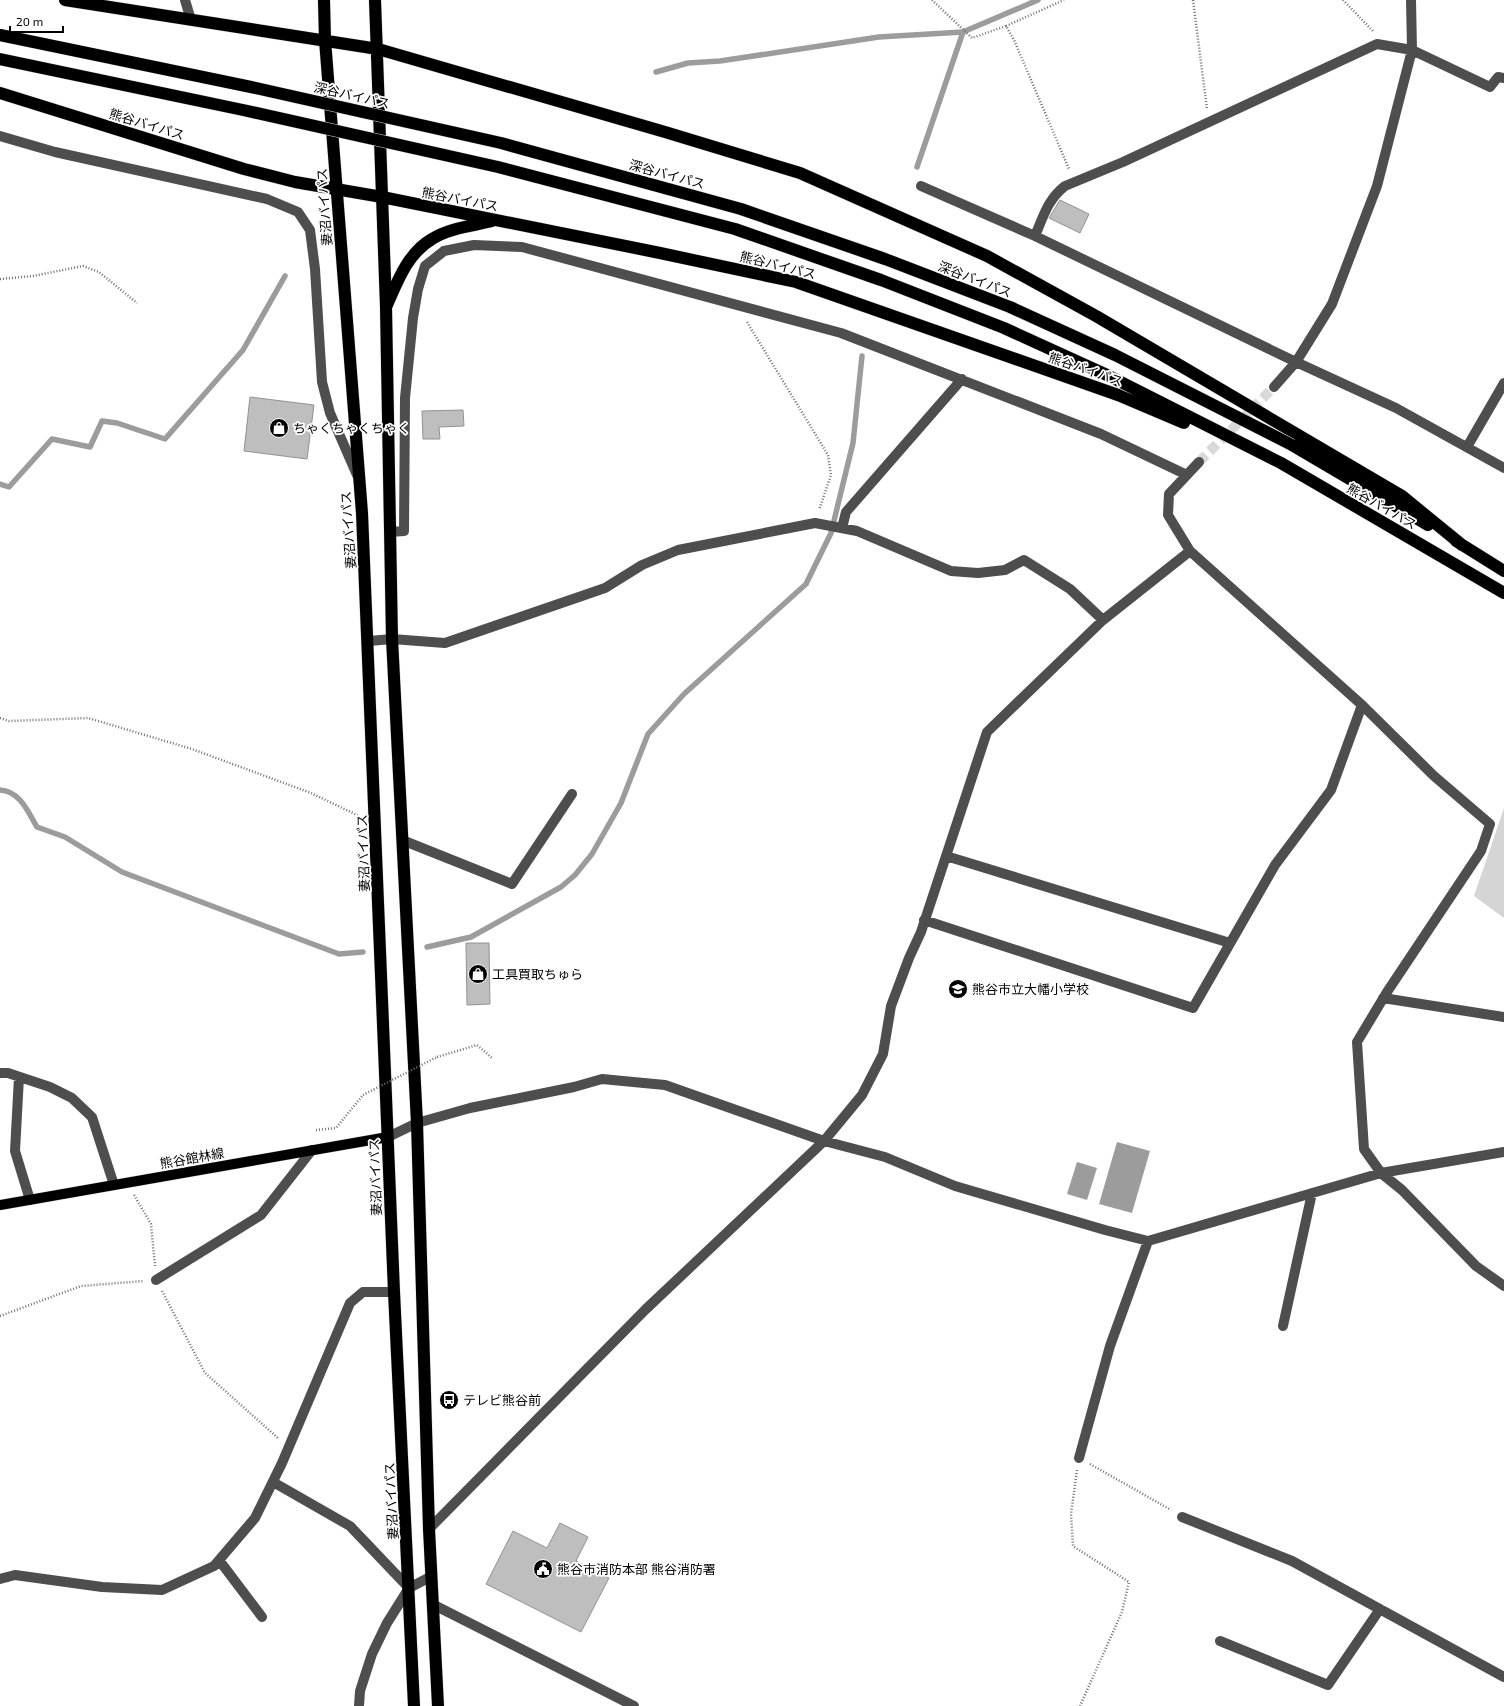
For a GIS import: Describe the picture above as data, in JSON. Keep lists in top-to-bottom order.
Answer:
{
  "streets": {
    "highway": ["深谷バイパス", "熊谷バイパス", "妻沼バイパス"],
    "main road": ["熊谷館林線"]
  },
  "crossings": [
    ["深谷バイパス", "熊谷バイパス"],
    ["熊谷バイパス", "妻沼バイパス"],
    ["妻沼バイパス", "熊谷館林線"]
  ],
  "places": {
    "shop": ["ちゃくちゃくちゃく", "工具買取ちゅら"],
    "school or university": ["熊谷市立大幡小学校"],
    "bus stop": ["テレビ熊谷前"],
    "public building": ["熊谷市消防本部 熊谷消防署"]
  },
  "scale_bar": "20 m"
}
